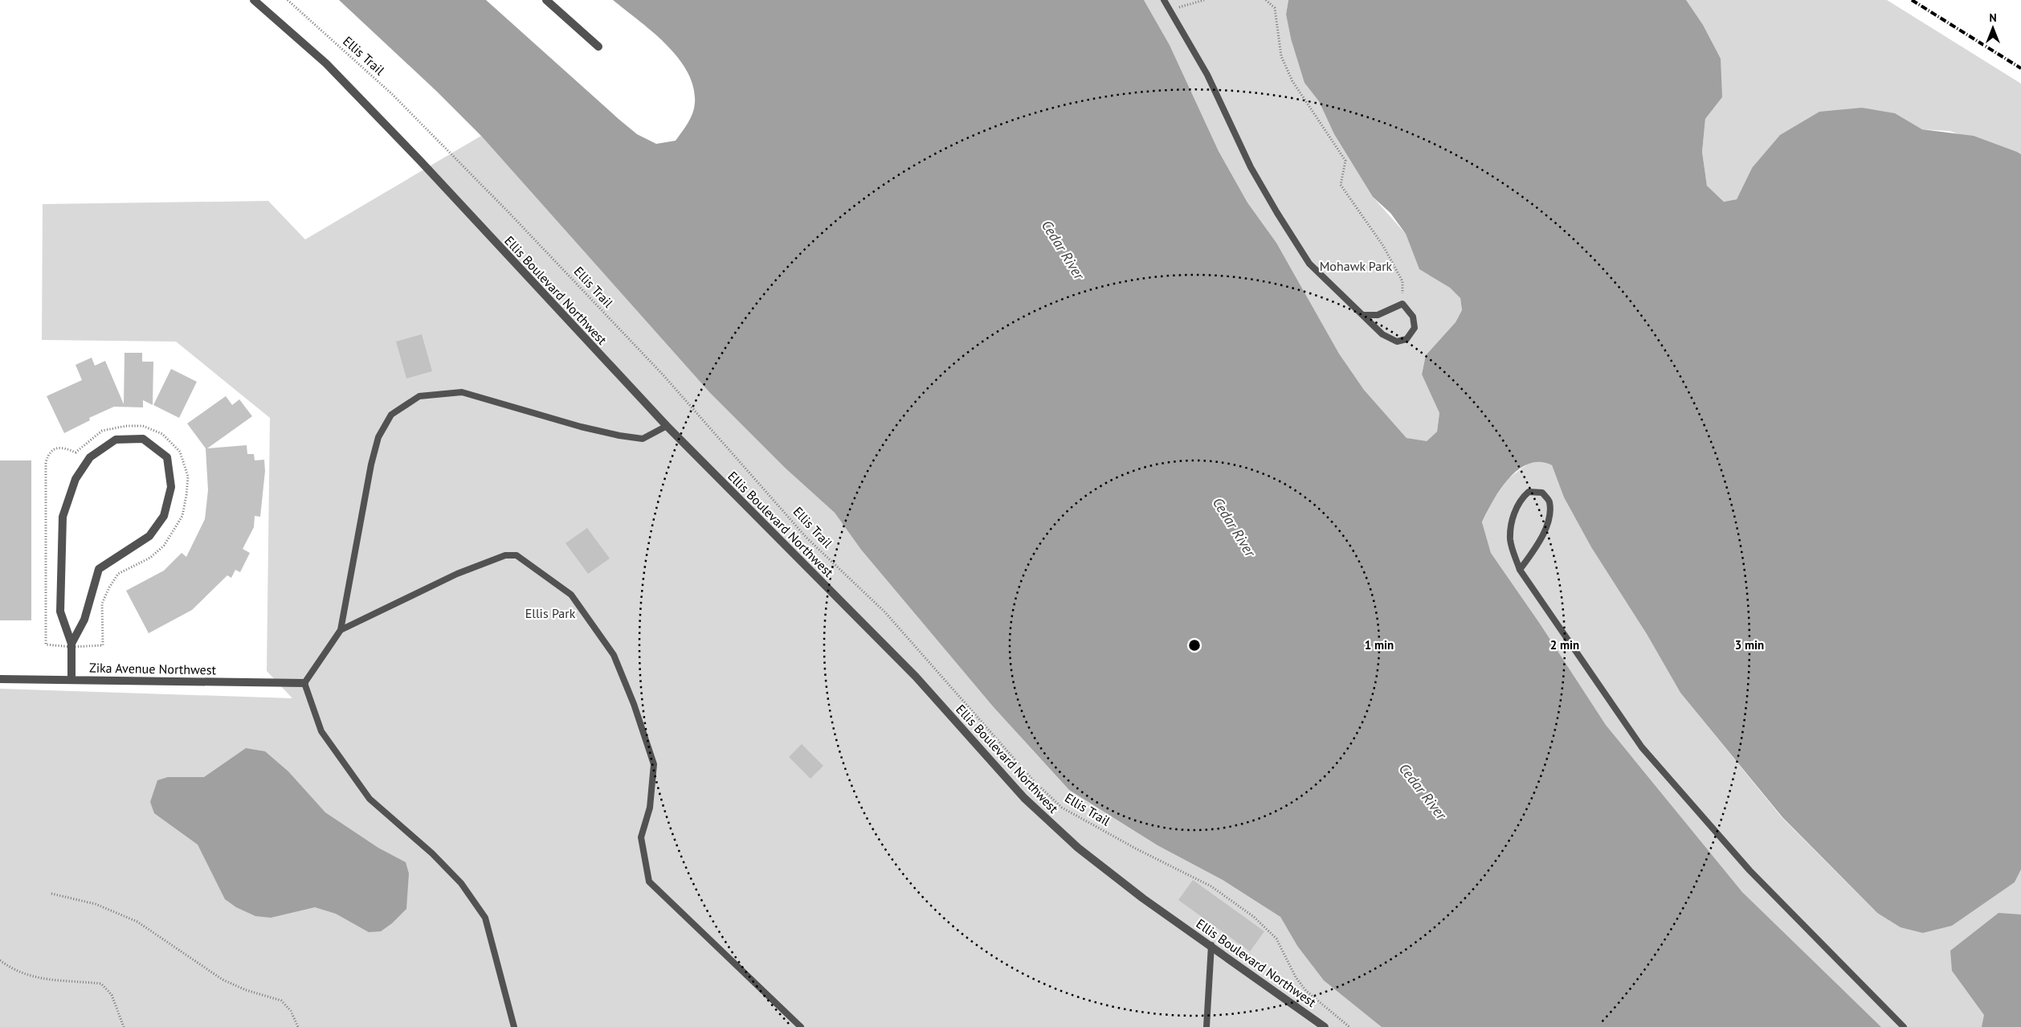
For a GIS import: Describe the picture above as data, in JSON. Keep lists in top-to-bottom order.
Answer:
{
  "streets": {
    "street": ["Ellis Boulevard Northwest", "Zika Avenue Northwest"],
    "path": ["Ellis Trail"]
  },
  "water": ["Cedar River"],
  "parks": ["Mohawk Park", "Ellis Park"],
  "north": "top",
  "rings": ["1 min", "2 min", "3 min"]
}
